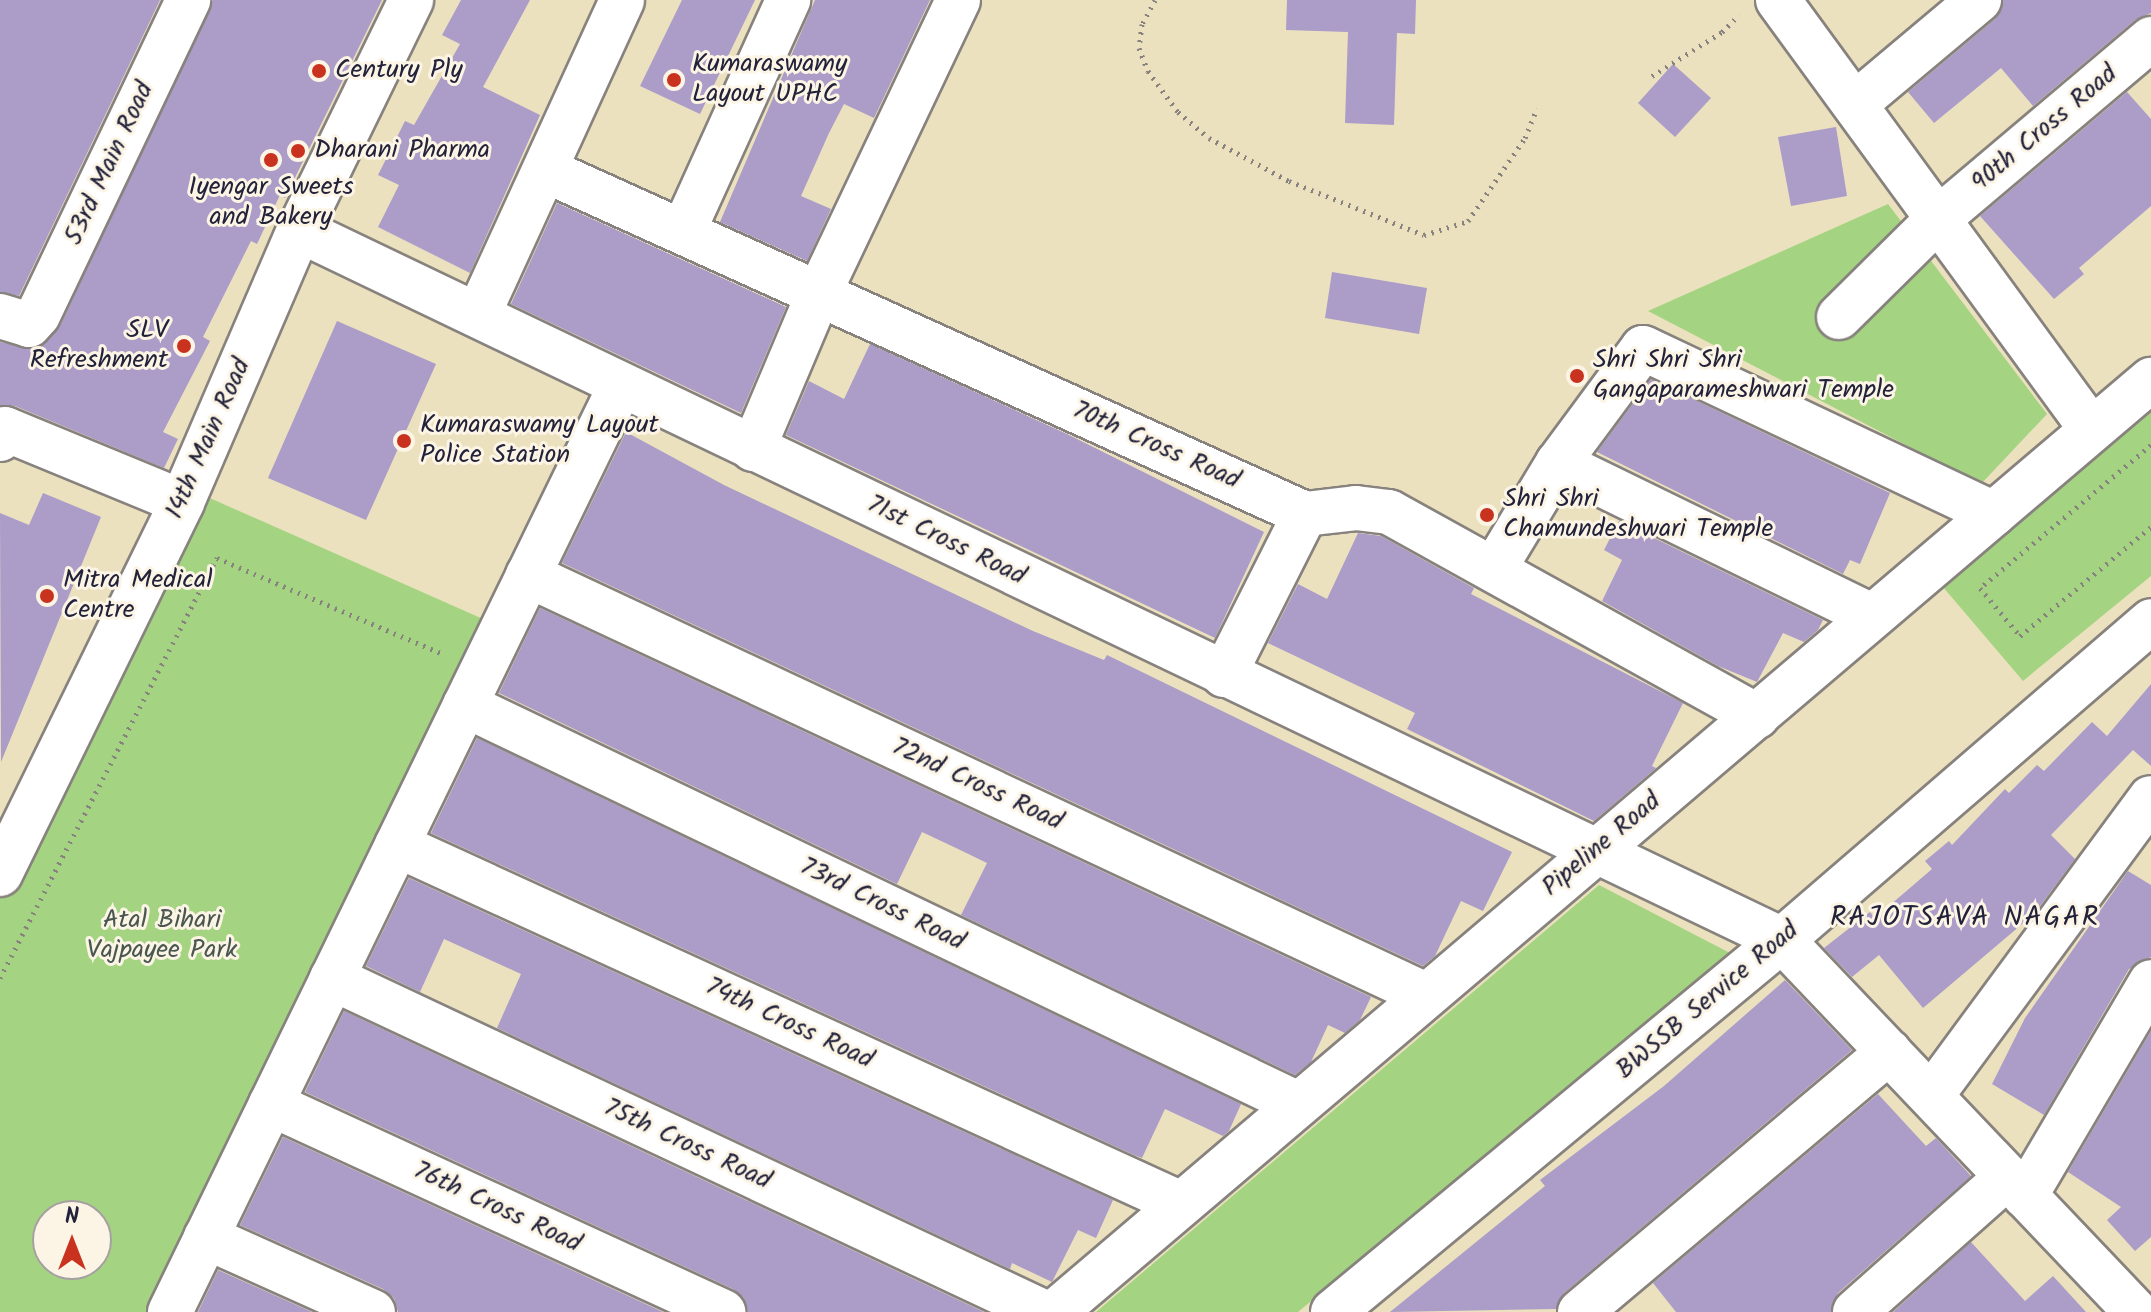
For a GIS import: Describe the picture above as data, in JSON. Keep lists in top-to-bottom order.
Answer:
{
  "streets": {
    "street": [
      "90th Cross Road",
      "53rd Main Road",
      "14th Main Road",
      "70th Cross Road",
      "71st Cross Road",
      "72nd Cross Road",
      "Pipeline Road",
      "73rd Cross Road",
      "BWSSB Service Road",
      "74th Cross Road",
      "75th Cross Road",
      "76th Cross Road"
    ]
  },
  "crossings": [
    ["14th Main Road", "71st Cross Road"],
    ["71st Cross Road", "Pipeline Road"],
    ["71st Cross Road", "BWSSB Service Road"],
    ["72nd Cross Road", "Pipeline Road"],
    ["Pipeline Road", "73rd Cross Road"],
    ["Pipeline Road", "74th Cross Road"]
  ],
  "districts": ["RAJOTSAVA NAGAR"],
  "parks": ["Atal Bihari Vajpayee Park"],
  "places": [
    "Century Ply",
    "Kumaraswamy Layout UPHC",
    "Dharani Pharma",
    "Iyengar Sweets and Bakery",
    "SLV Refreshment",
    "Shri Shri Shri Gangaparameshwari Temple",
    "Kumaraswamy Layout Police Station",
    "Shri Shri Chamundeshwari Temple",
    "Mitra Medical Centre"
  ],
  "north": "top"
}
